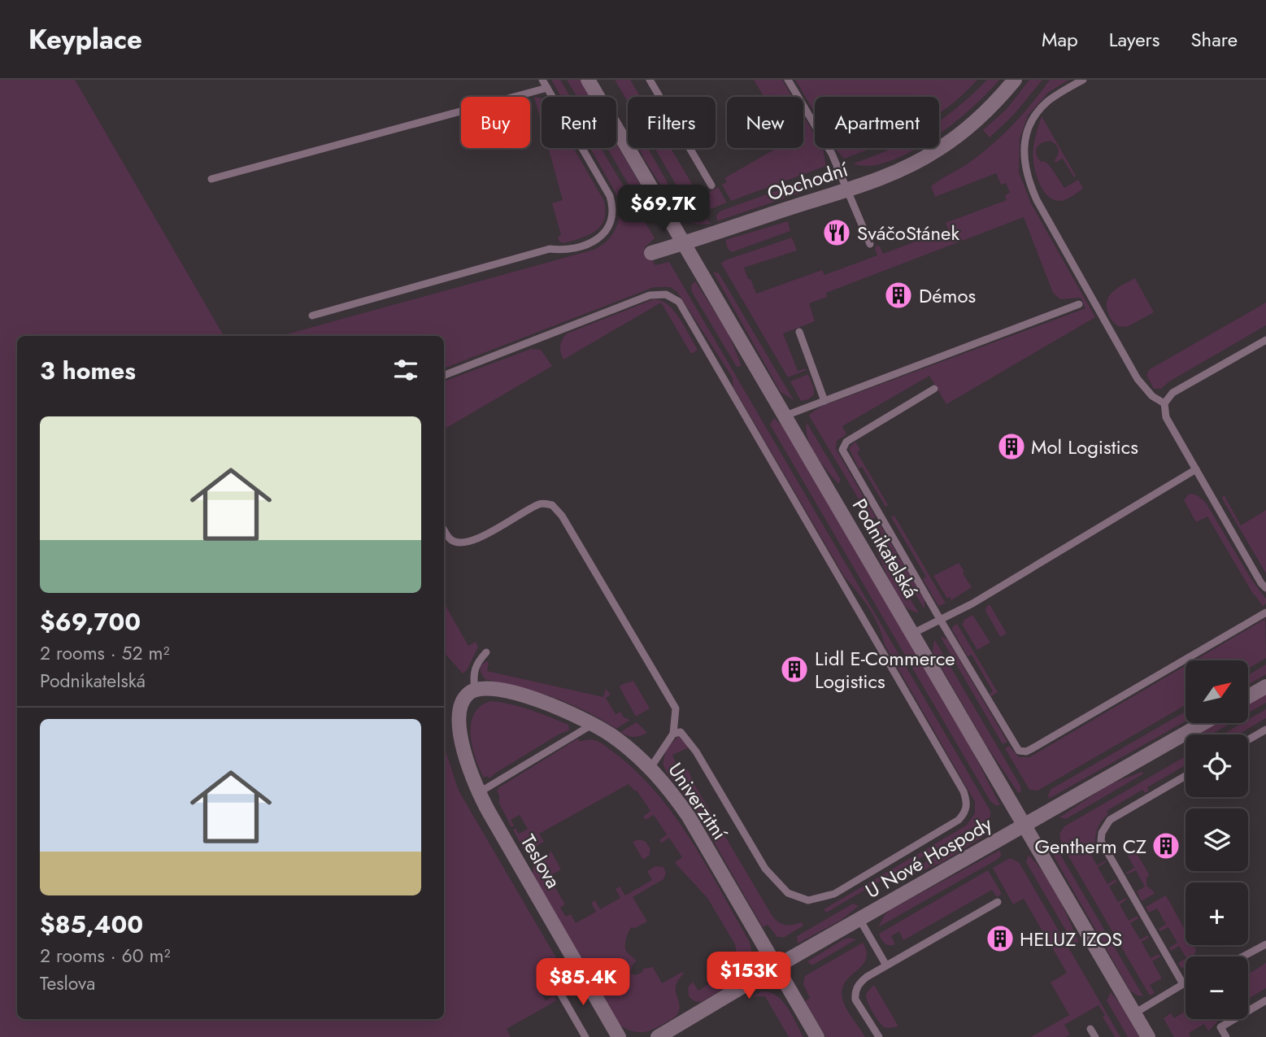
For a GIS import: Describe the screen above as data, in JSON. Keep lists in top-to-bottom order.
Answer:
{
  "streets": {
    "street": [
      "Obchodní",
      "Podnikatelská",
      "Univerzitní",
      "U Nové Hospody",
      "Teslova"
    ]
  },
  "crossings": [
    ["Obchodní", "Podnikatelská"],
    ["Podnikatelská", "U Nové Hospody"],
    ["Univerzitní", "U Nové Hospody"],
    ["Univerzitní", "Teslova"]
  ],
  "places": {
    "restaurant": ["SváčoStánek"],
    "building": [
      "Démos",
      "Mol Logistics",
      "Lidl E-Commerce Logistics",
      "Gentherm CZ",
      "HELUZ IZOS"
    ]
  },
  "north": "top right",
  "page": {
    "header": "Keyplace",
    "nav": ["Map", "Layers", "Share"],
    "chip": [
      "Buy",
      "Rent",
      "Filters",
      "New",
      "Apartment"
    ],
    "price": ["$69.7K", "$153K", "$85.4K"],
    "heading": "3 homes",
    "list": [
      {
        "name": "$69,700",
        "note": "2 rooms · 52 m² · Podnikatelská"
      },
      {
        "name": "$85,400",
        "note": "2 rooms · 60 m² · Teslova"
      }
    ],
    "map_buttons": ["+", "−"]
  }
}
